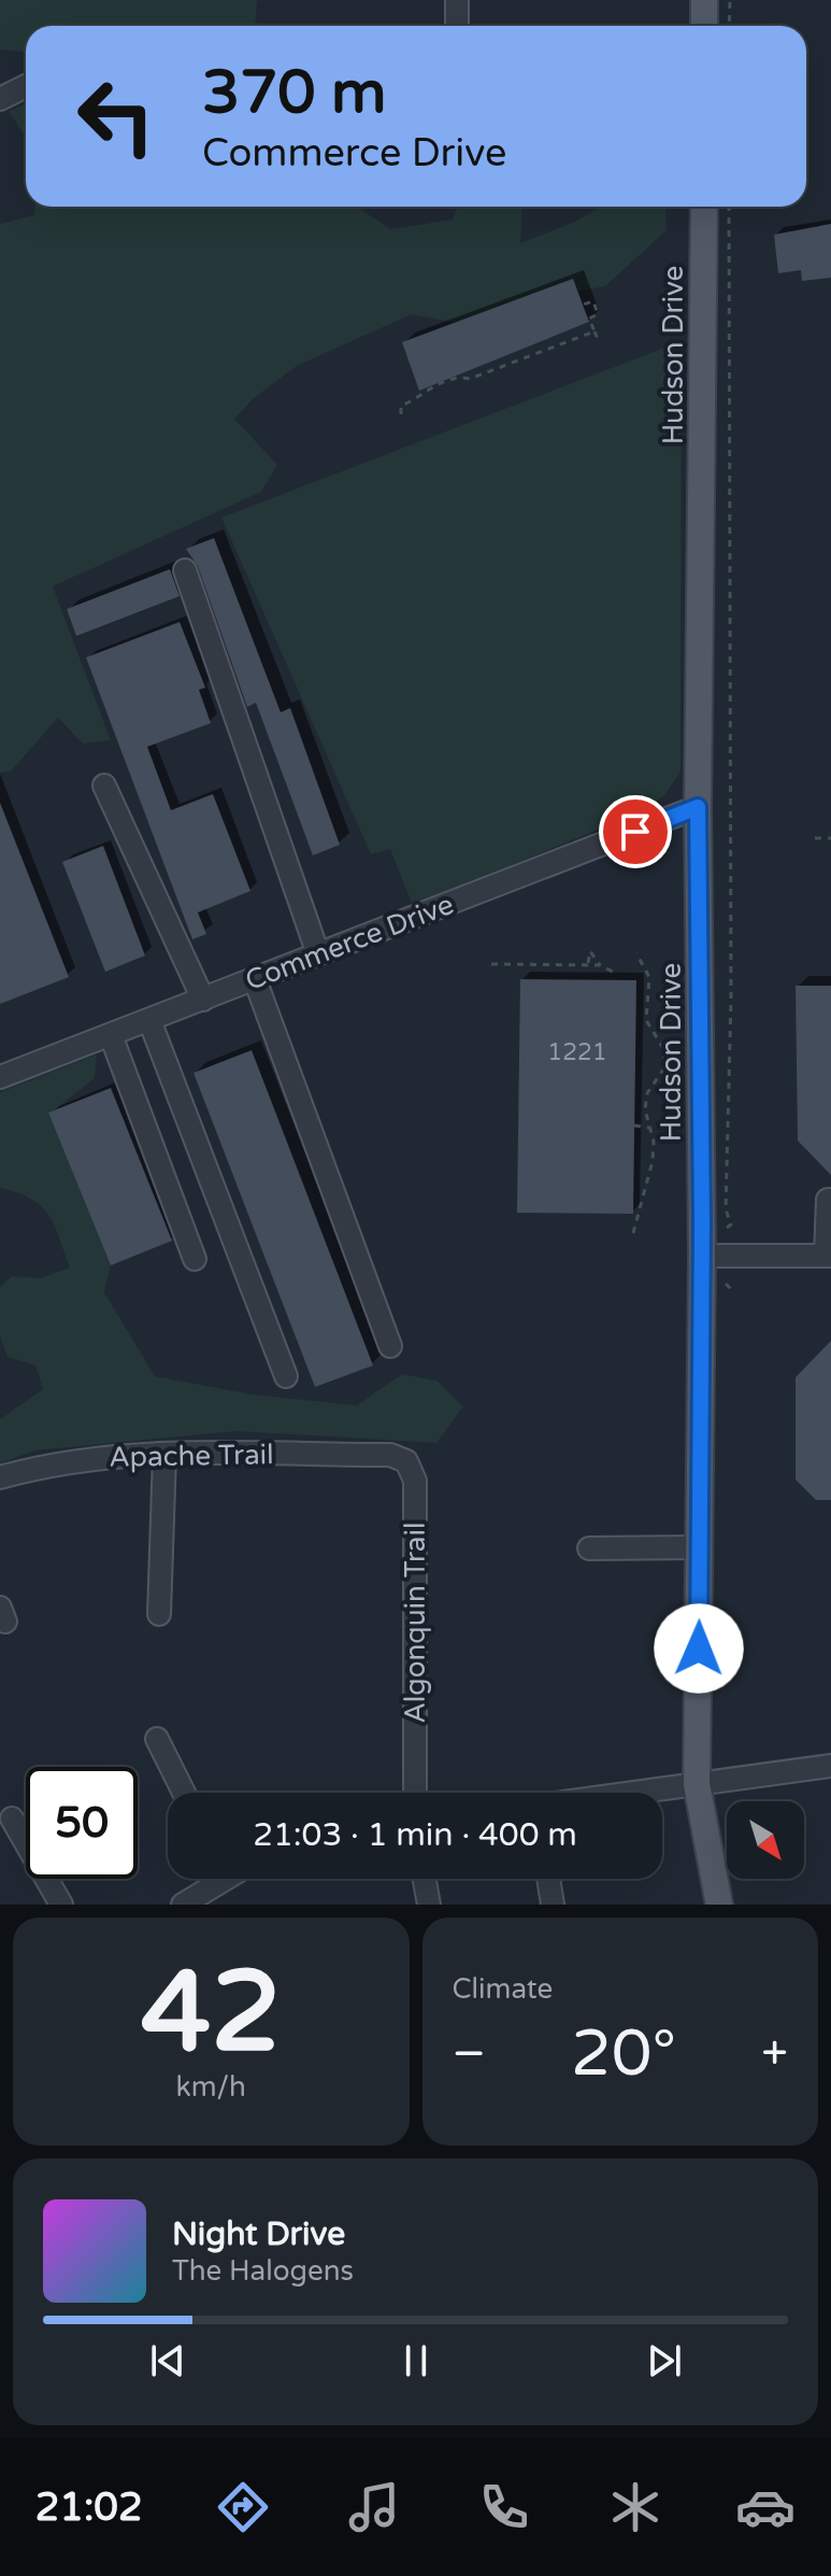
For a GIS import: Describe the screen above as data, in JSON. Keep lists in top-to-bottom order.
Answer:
{
  "streets": {
    "main road": ["Hudson Drive"],
    "street": ["Commerce Drive", "Apache Trail", "Algonquin Trail"]
  },
  "crossings": [
    ["Hudson Drive", "Commerce Drive"],
    ["Apache Trail", "Algonquin Trail"]
  ],
  "house_numbers": ["1221"],
  "north": "bottom right",
  "page": {
    "turn": ["370 m", "Commerce Drive"],
    "limit": "50",
    "trip": "21:03 · 1 min · 400 m",
    "tile": [
      ["42", "km/h"],
      "Climate"
    ],
    "heat": ["−", "20°", "+"],
    "song": ["Night Drive", "The Halogens"],
    "tabs": "21:02"
  }
}
